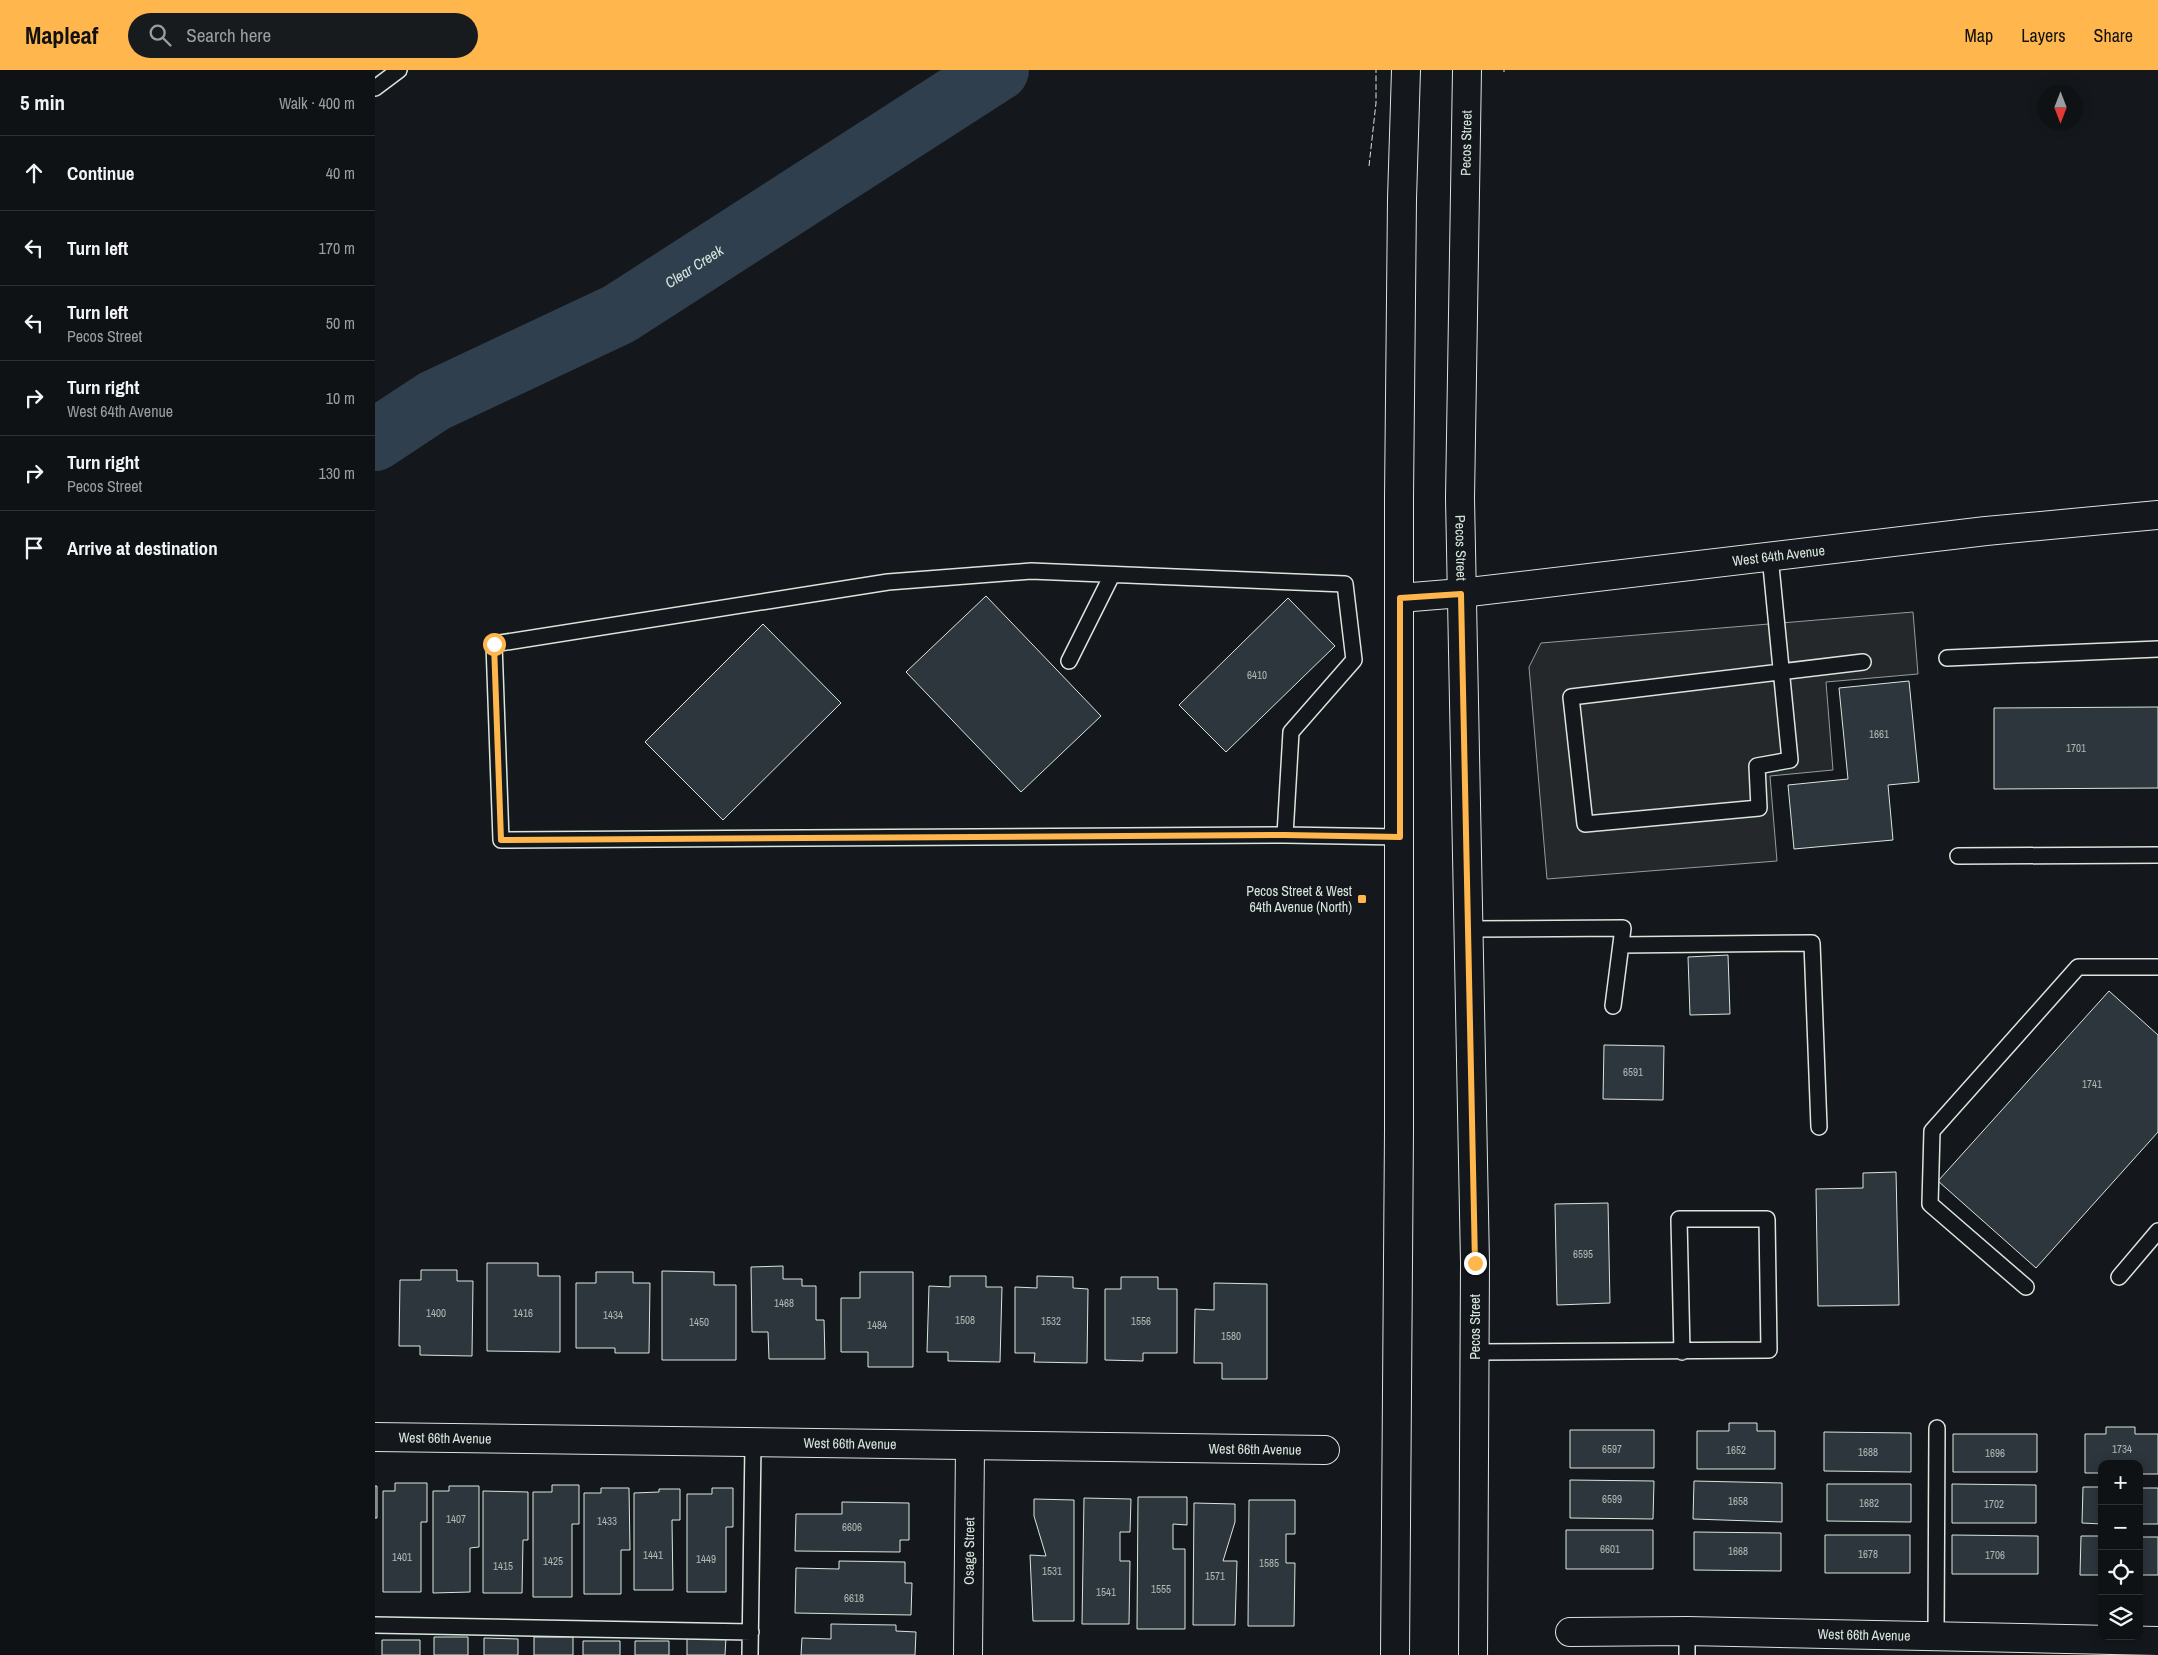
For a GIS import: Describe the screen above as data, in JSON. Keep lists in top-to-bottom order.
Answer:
{
  "streets": {
    "main road": [
      "Pecos Street",
      "West 64th Avenue",
      "West 66th Avenue",
      "Osage Street"
    ]
  },
  "crossings": [
    ["Pecos Street", "West 64th Avenue"],
    ["West 66th Avenue", "Osage Street"]
  ],
  "water": ["Clear Creek"],
  "places": {
    "transit": ["Pecos Street & West 64th Avenue (North)"]
  },
  "house_numbers": [
    "6410",
    "1661",
    "1701",
    "6591",
    "1741",
    "6595",
    "1468",
    "1400",
    "1416",
    "1434",
    "1508",
    "1532",
    "1556",
    "1450",
    "1484",
    "1580",
    "6597",
    "1734",
    "1652",
    "1688",
    "1696",
    "6599",
    "1658",
    "1682",
    "1702",
    "1407",
    "1433",
    "6606",
    "6601",
    "1668",
    "1678",
    "1441",
    "1706",
    "1401",
    "1449",
    "1425",
    "1585",
    "1415",
    "1531",
    "1571",
    "1555",
    "1541",
    "6618"
  ],
  "north": "bottom",
  "page": {
    "header": "Mapleaf",
    "search": "Search here",
    "nav": ["Map", "Layers", "Share"],
    "heading": ["5 min", "Walk · 400 m"],
    "list": [
      ["Continue", "40 m"],
      ["Turn left", "170 m"],
      ["Turn left", "Pecos Street", "50 m"],
      ["Turn right", "West 64th Avenue", "10 m"],
      ["Turn right", "Pecos Street", "130 m"],
      "Arrive at destination"
    ],
    "map_buttons": ["+", "−"]
  }
}
